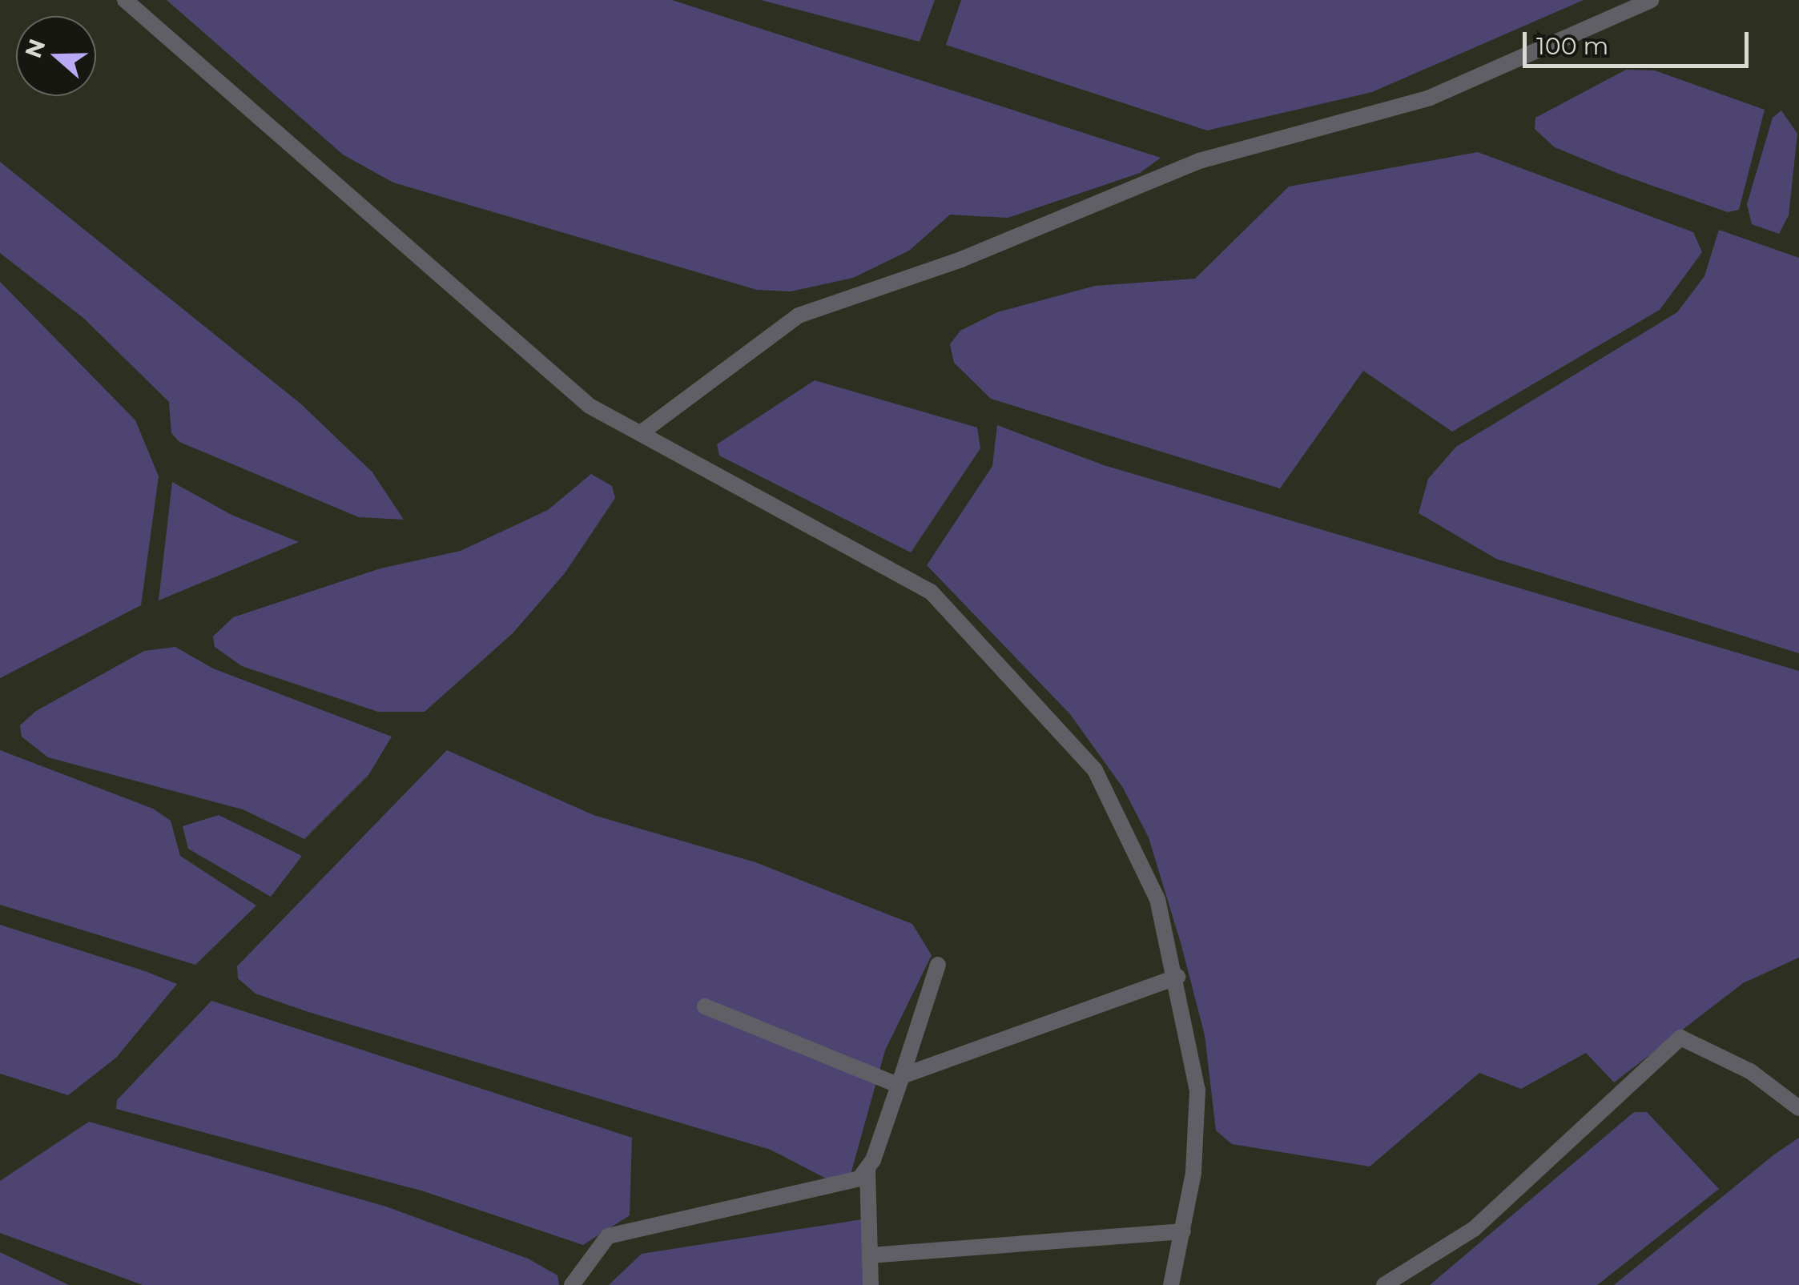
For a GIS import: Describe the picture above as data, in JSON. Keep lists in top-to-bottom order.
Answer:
{
  "scale_bar": "100 m",
  "north": "left"
}
